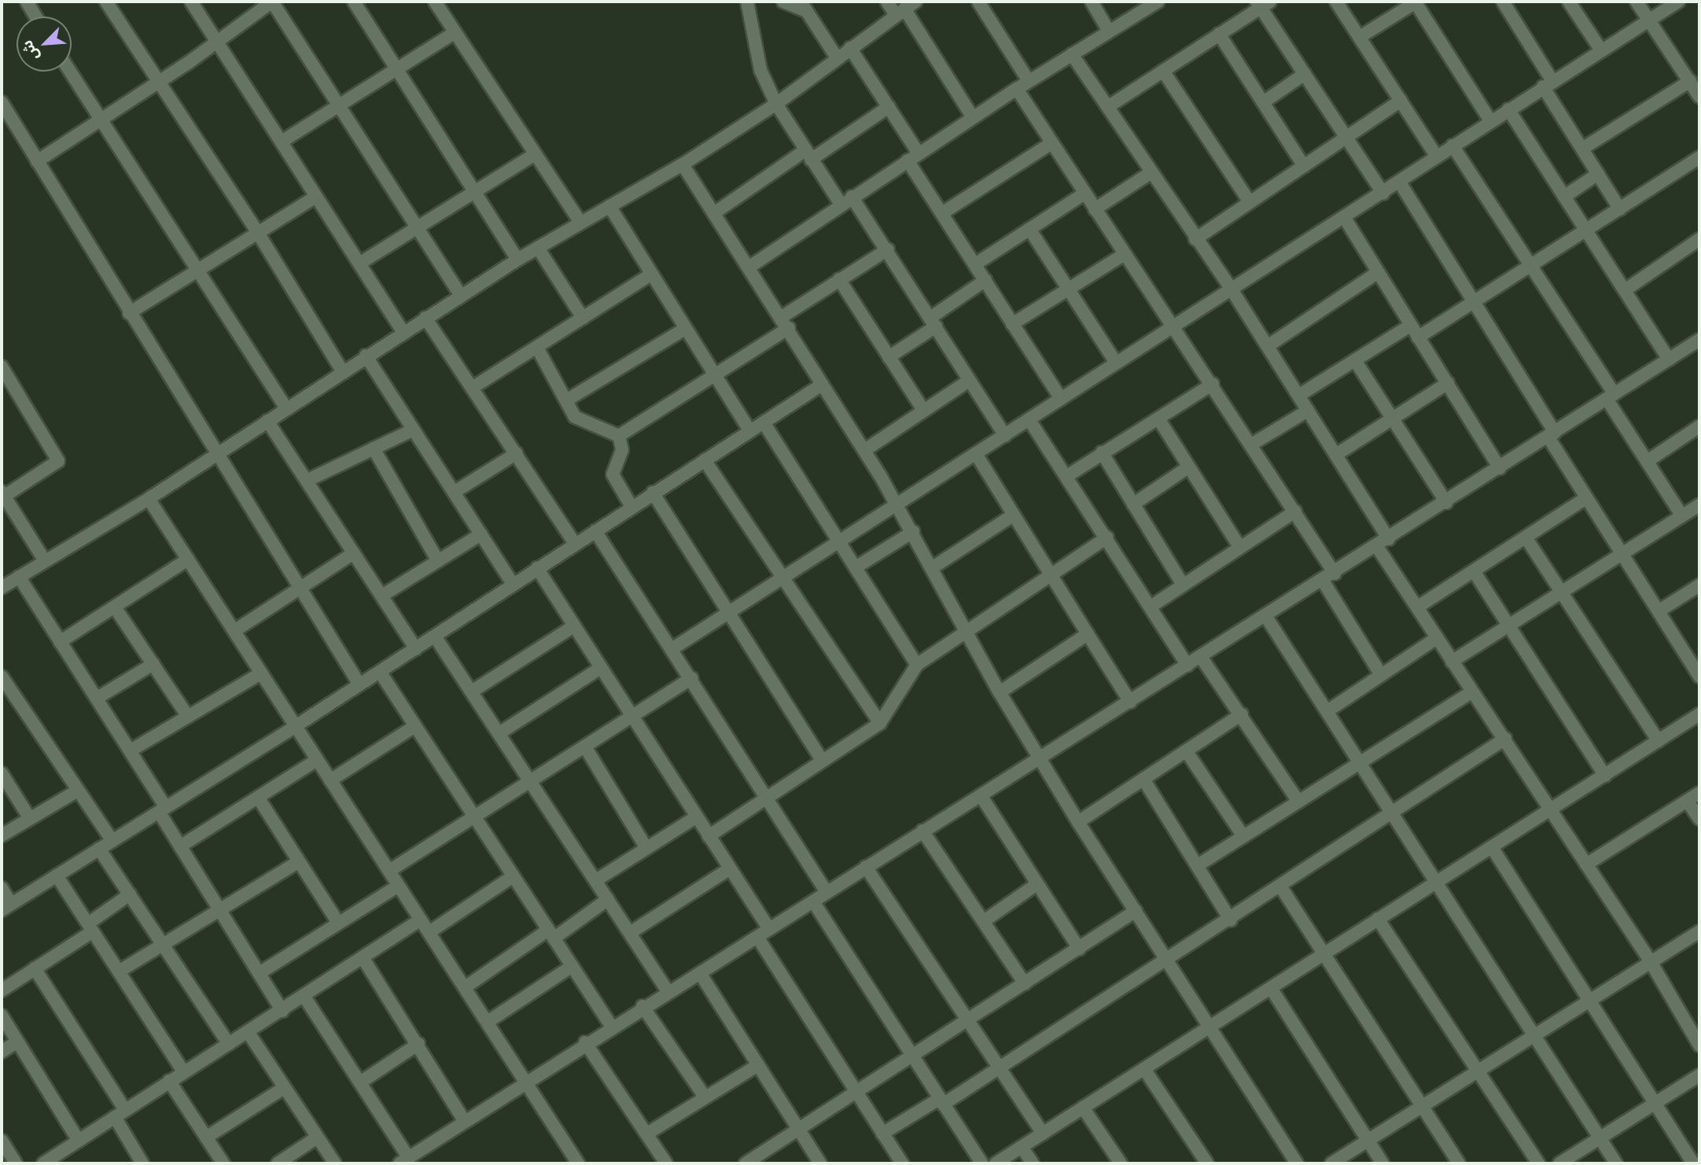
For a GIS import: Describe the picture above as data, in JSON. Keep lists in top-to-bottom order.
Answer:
{
  "north": "bottom left"
}
